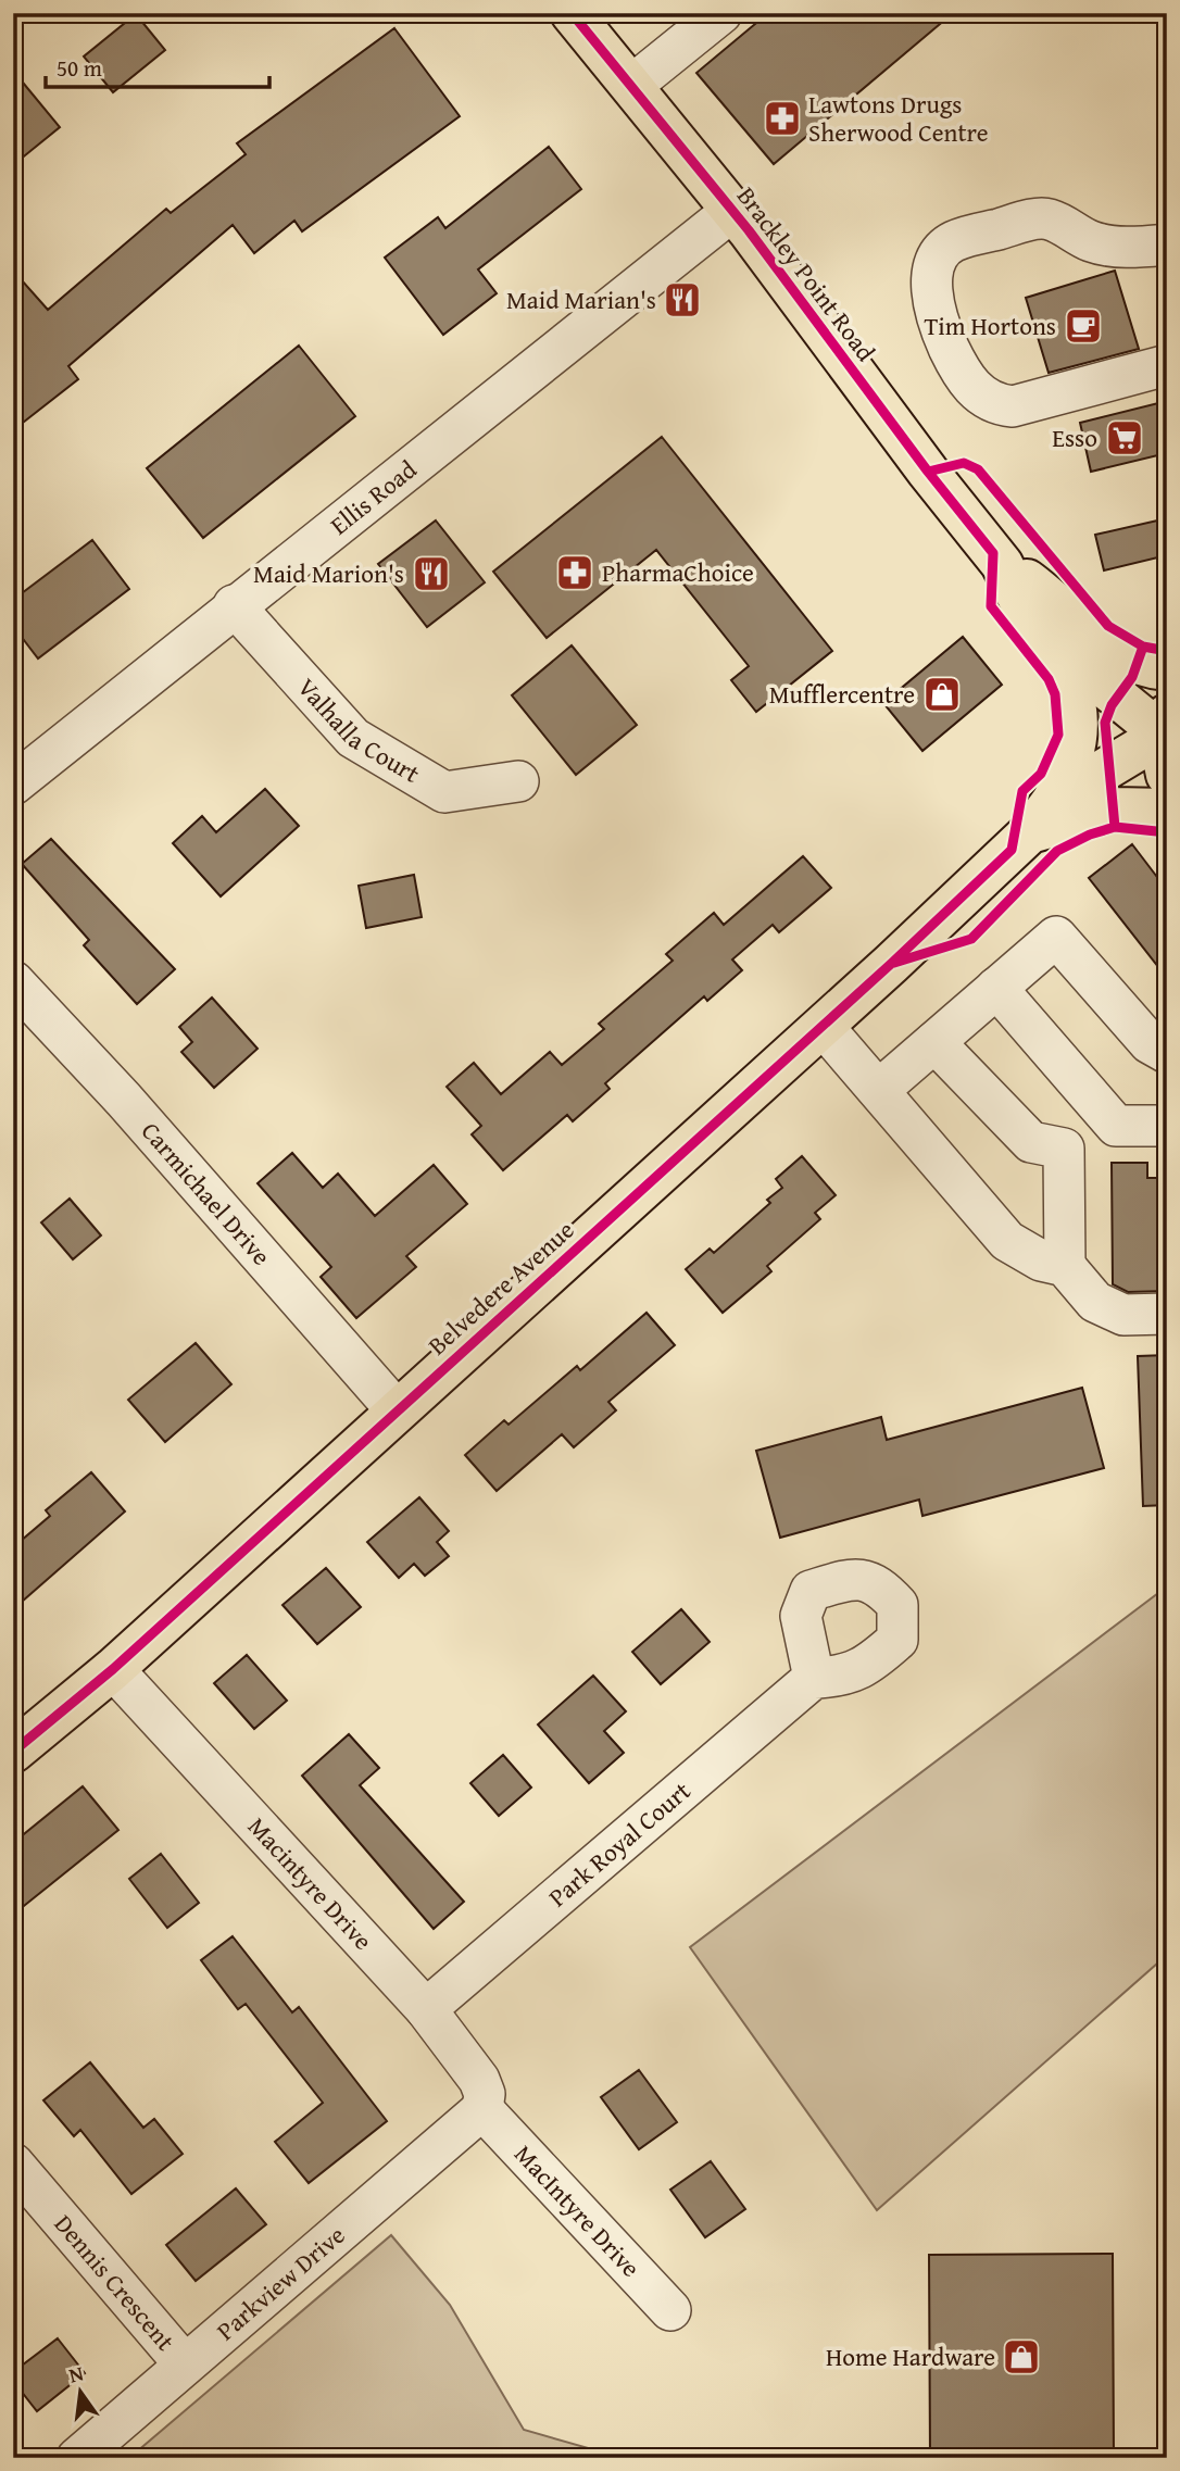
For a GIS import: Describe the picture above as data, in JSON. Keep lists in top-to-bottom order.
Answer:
{
  "streets": {
    "main road": ["Brackley Point Road", "Belvedere Avenue"],
    "street": [
      "Ellis Road",
      "Valhalla Court",
      "Carmichael Drive",
      "Park Royal Court",
      "Macintyre Drive",
      "MacIntyre Drive",
      "Dennis Crescent",
      "Parkview Drive"
    ]
  },
  "crossings": [
    ["Brackley Point Road", "Ellis Road"],
    ["Brackley Point Road", "Belvedere Avenue"],
    ["Ellis Road", "Valhalla Court"],
    ["Carmichael Drive", "Belvedere Avenue"],
    ["Belvedere Avenue", "Macintyre Drive"],
    ["Park Royal Court", "Macintyre Drive"],
    ["Macintyre Drive", "MacIntyre Drive"],
    ["Macintyre Drive", "Parkview Drive"],
    ["MacIntyre Drive", "Parkview Drive"],
    ["Dennis Crescent", "Parkview Drive"]
  ],
  "places": {
    "pharmacy": ["Lawtons Drugs Sherwood Centre", "PharmaChoice"],
    "restaurant": ["Maid Marian's", "Maid Marion's"],
    "cafe": ["Tim Hortons"],
    "supermarket": ["Esso"],
    "shop": ["Mufflercentre", "Home Hardware"]
  },
  "scale_bar": "50 m",
  "north": "top"
}
